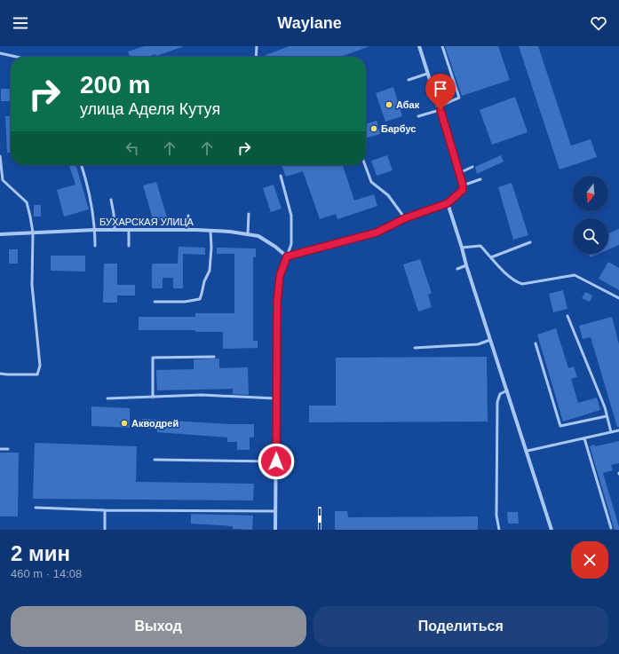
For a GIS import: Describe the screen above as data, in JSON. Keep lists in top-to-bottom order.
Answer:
{
  "streets": {
    "street": ["БУХАРСКАЯ УЛИЦА"]
  },
  "places": ["Абак", "Барбус", "Акводрей"],
  "north": "bottom",
  "page": {
    "header": "Waylane",
    "turn": ["200 m", "улица Аделя Кутуя"],
    "heading": ["2 мин", "460 m · 14:08"],
    "buttons": ["Выход", "Поделиться"]
  }
}
